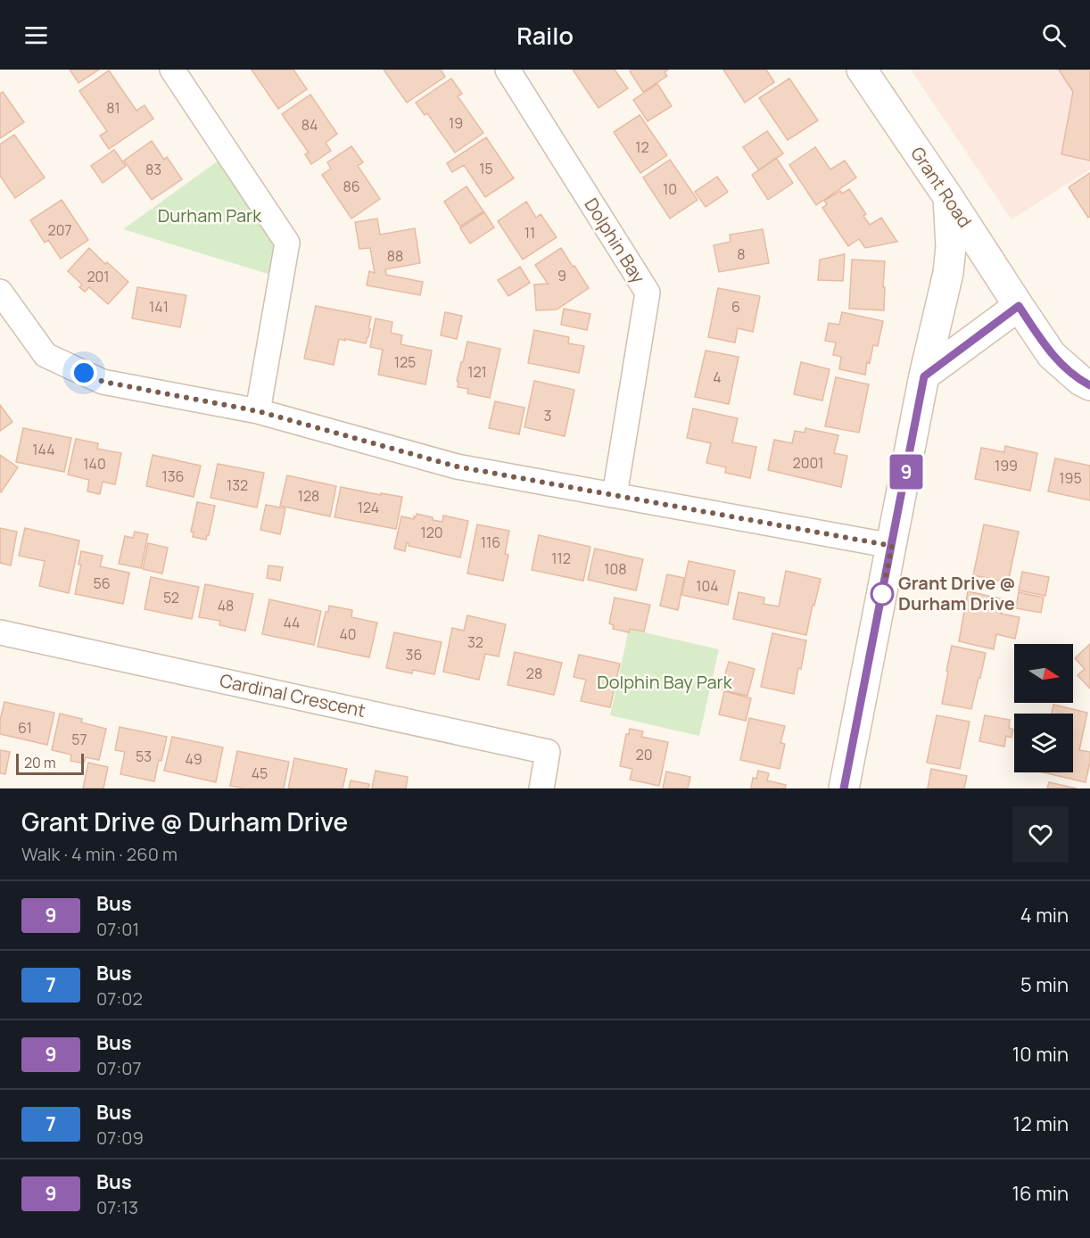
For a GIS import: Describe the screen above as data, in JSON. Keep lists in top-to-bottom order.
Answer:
{
  "streets": {
    "street": ["Grant Road", "Dolphin Bay", "Cardinal Crescent"]
  },
  "parks": ["Durham Park", "Dolphin Bay Park"],
  "places": ["Grant Drive @ Durham Drive"],
  "lines": ["bus line 9"],
  "house_numbers": [
    "81",
    "19",
    "84",
    "12",
    "15",
    "83",
    "86",
    "10",
    "207",
    "11",
    "8",
    "88",
    "9",
    "201",
    "141",
    "6",
    "125",
    "121",
    "4",
    "3",
    "144",
    "2001",
    "140",
    "199",
    "136",
    "195",
    "132",
    "128",
    "124",
    "120",
    "116",
    "112",
    "108",
    "56",
    "104",
    "52",
    "48",
    "44",
    "40",
    "32",
    "36",
    "28",
    "61",
    "57",
    "20",
    "53",
    "49",
    "45"
  ],
  "scale_bar": "20 m",
  "north": "right",
  "page": {
    "header": "Railo",
    "on_map": "9",
    "scale": "20 m",
    "heading": ["Grant Drive @ Durham Drive", "Walk · 4 min · 260 m"],
    "list": [
      {
        "mark": "9",
        "name": "Bus",
        "note": "07:01",
        "value": "4 min"
      },
      {
        "mark": "7",
        "name": "Bus",
        "note": "07:02",
        "value": "5 min"
      },
      {
        "mark": "9",
        "name": "Bus",
        "note": "07:07",
        "value": "10 min"
      },
      {
        "mark": "7",
        "name": "Bus",
        "note": "07:09",
        "value": "12 min"
      },
      {
        "mark": "9",
        "name": "Bus",
        "note": "07:13",
        "value": "16 min"
      }
    ]
  }
}
